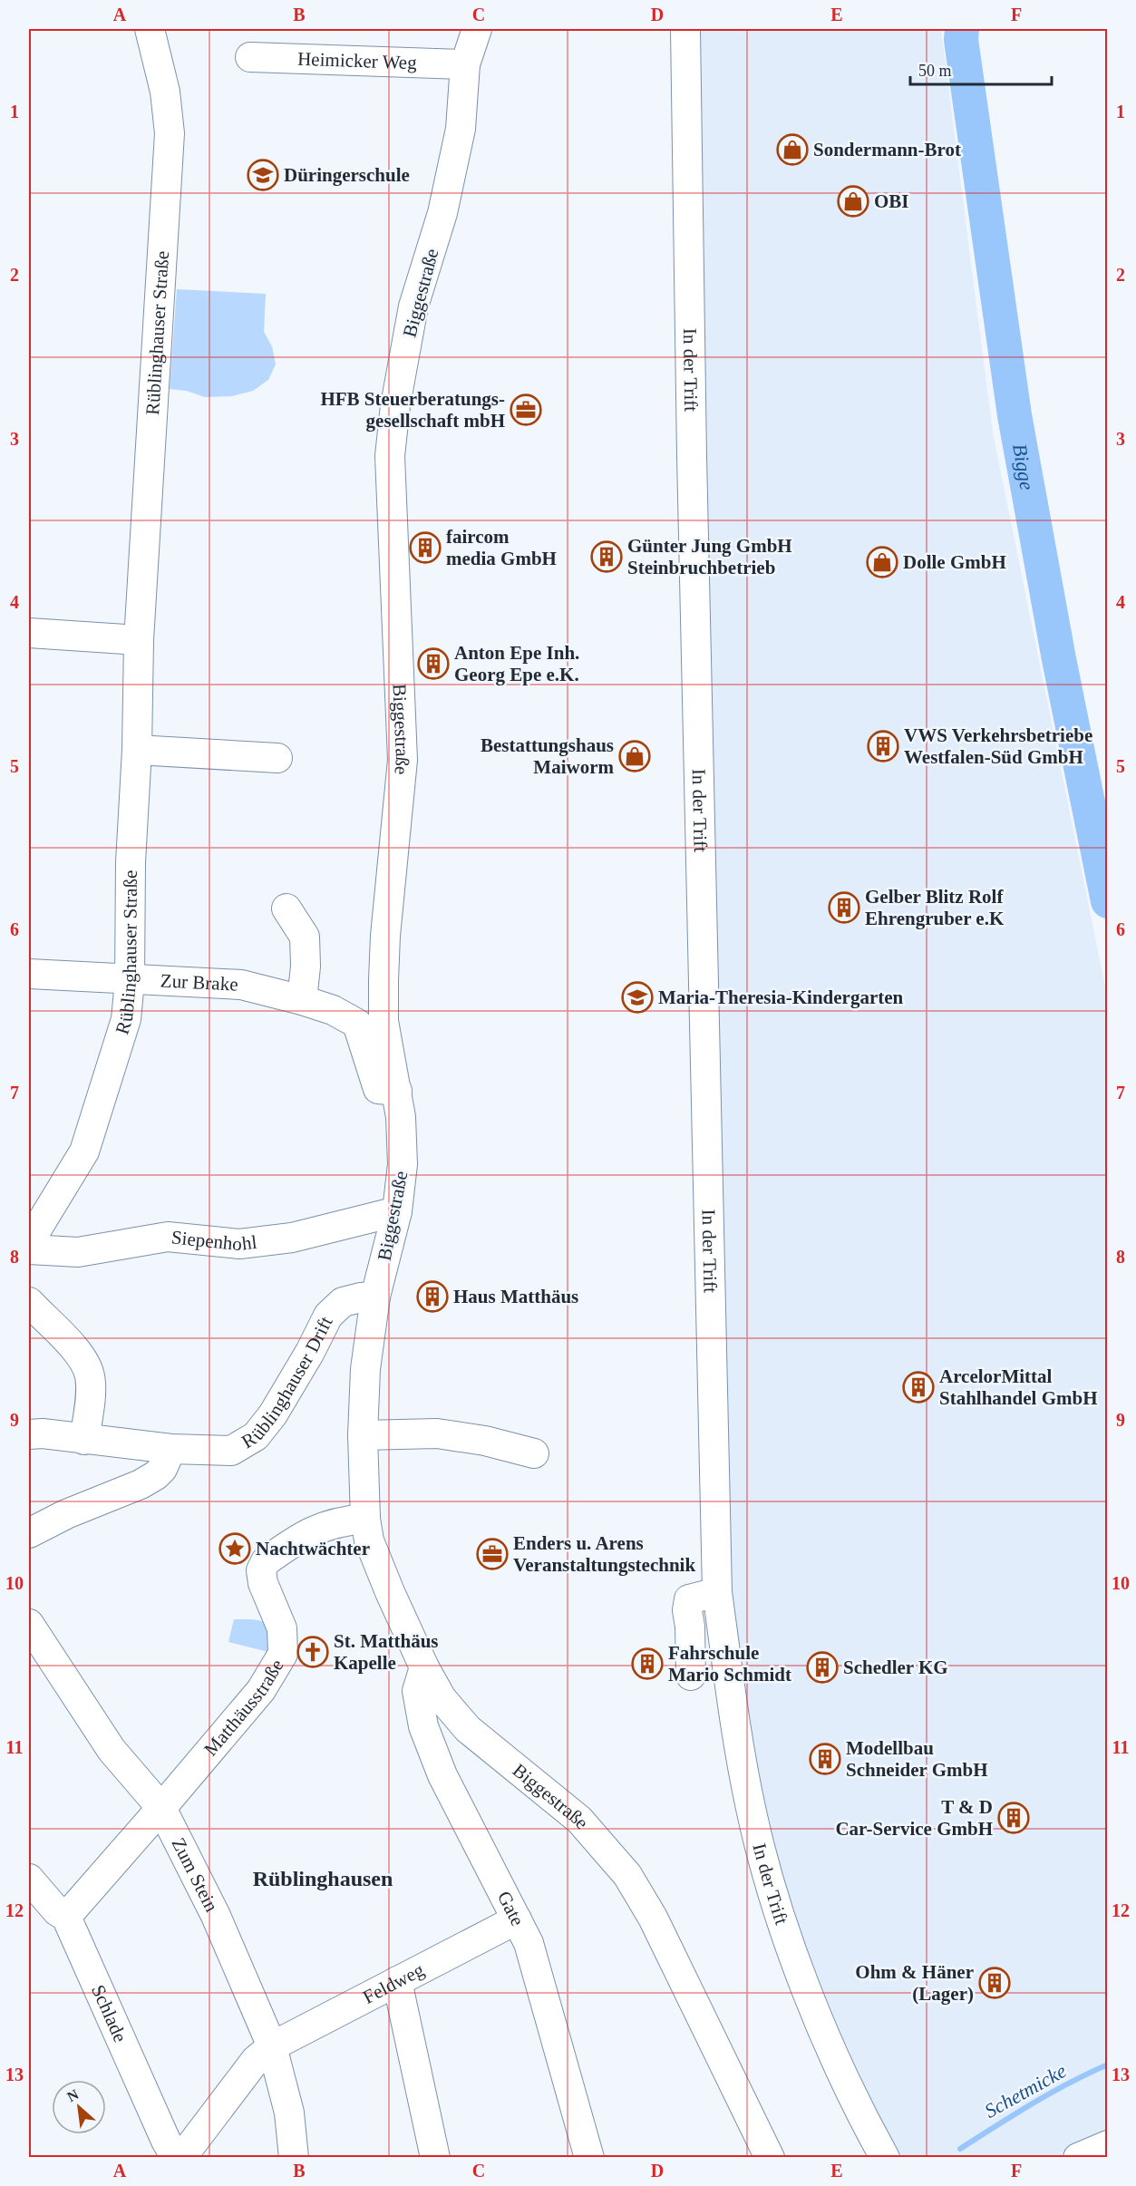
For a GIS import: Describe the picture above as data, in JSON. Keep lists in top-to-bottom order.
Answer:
{
  "streets": {
    "street": [
      "Heimicker Weg",
      "Biggestraße",
      "Rüblinghauser Straße",
      "In der Trift",
      "Zur Brake",
      "Siepenhohl",
      "Rüblinghauser Drift",
      "Matthäusstraße",
      "Zum Stein",
      "Gate",
      "Feldweg",
      "Schlade"
    ]
  },
  "crossings": [
    ["Heimicker Weg", "Biggestraße"],
    ["Biggestraße", "Zur Brake"],
    ["Biggestraße", "Siepenhohl"],
    ["Biggestraße", "Rüblinghauser Drift"],
    ["Biggestraße", "Matthäusstraße"],
    ["Biggestraße", "Gate"],
    ["Rüblinghauser Straße", "Zur Brake"],
    ["Matthäusstraße", "Zum Stein"],
    ["Matthäusstraße", "Schlade"],
    ["Zum Stein", "Feldweg"],
    ["Gate", "Feldweg"]
  ],
  "districts": ["Rüblinghausen"],
  "water": ["Bigge", "Schetmicke"],
  "places": {
    "shop": [
      "Sondermann-Brot",
      "OBI",
      "Dolle GmbH",
      "Bestattungshaus Maiworm"
    ],
    "school or university": ["Düringerschule", "Maria-Theresia-Kindergarten"],
    "office": ["HFB Steuerberatungs- gesellschaft mbH", "Enders u. Arens Veranstaltungstechnik"],
    "building": [
      "faircom media GmbH",
      "Günter Jung GmbH Steinbruchbetrieb",
      "Anton Epe Inh. Georg Epe e.K.",
      "VWS Verkehrsbetriebe Westfalen-Süd GmbH",
      "Gelber Blitz Rolf Ehrengruber e.K",
      "Haus Matthäus",
      "ArcelorMittal Stahlhandel GmbH",
      "Fahrschule Mario Schmidt",
      "Schedler KG",
      "Modellbau Schneider GmbH",
      "T & D Car-Service GmbH",
      "Ohm & Häner (Lager)"
    ],
    "place": ["Nachtwächter"],
    "church": ["St. Matthäus Kapelle"]
  },
  "scale_bar": "50 m",
  "north": "top left",
  "grid": {
    "columns": [
      "A",
      "B",
      "C",
      "D",
      "E",
      "F"
    ],
    "rows": [
      "1",
      "2",
      "3",
      "4",
      "5",
      "6",
      "7",
      "8",
      "9",
      "10",
      "11",
      "12",
      "13"
    ]
  }
}
